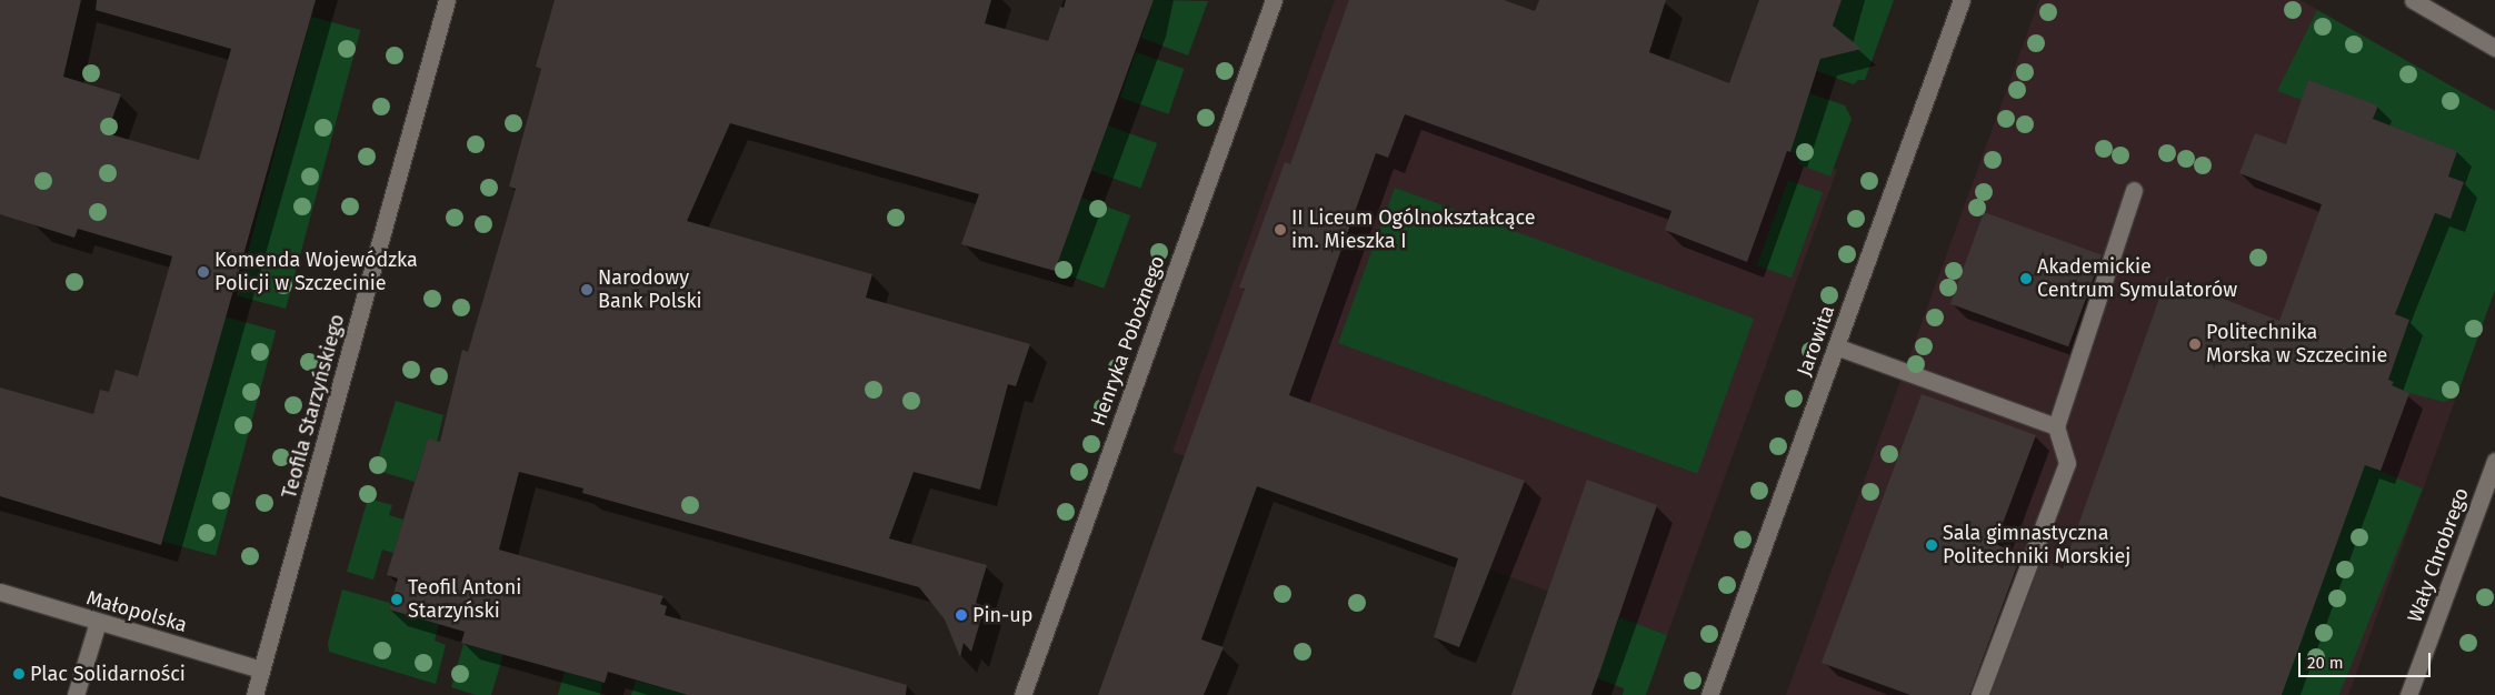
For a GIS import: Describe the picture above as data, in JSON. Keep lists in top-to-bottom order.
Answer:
{
  "streets": {
    "street": [
      "Henryka Pobożnego",
      "Jarowita",
      "Teofila Starzyńskiego",
      "Wały Chrobrego",
      "Małopolska"
    ]
  },
  "crossings": [
    ["Teofila Starzyńskiego", "Małopolska"]
  ],
  "places": [
    "II Liceum Ogólnokształcące im. Mieszka I",
    "Komenda Wojewódzka Policji w Szczecinie",
    "Akademickie Centrum Symulatorów",
    "Narodowy Bank Polski",
    "Politechnika Morska w Szczecinie",
    "Sala gimnastyczna Politechniki Morskiej",
    "Teofil Antoni Starzyński",
    "Pin-up",
    "Plac Solidarności"
  ],
  "scale_bar": "20 m"
}
